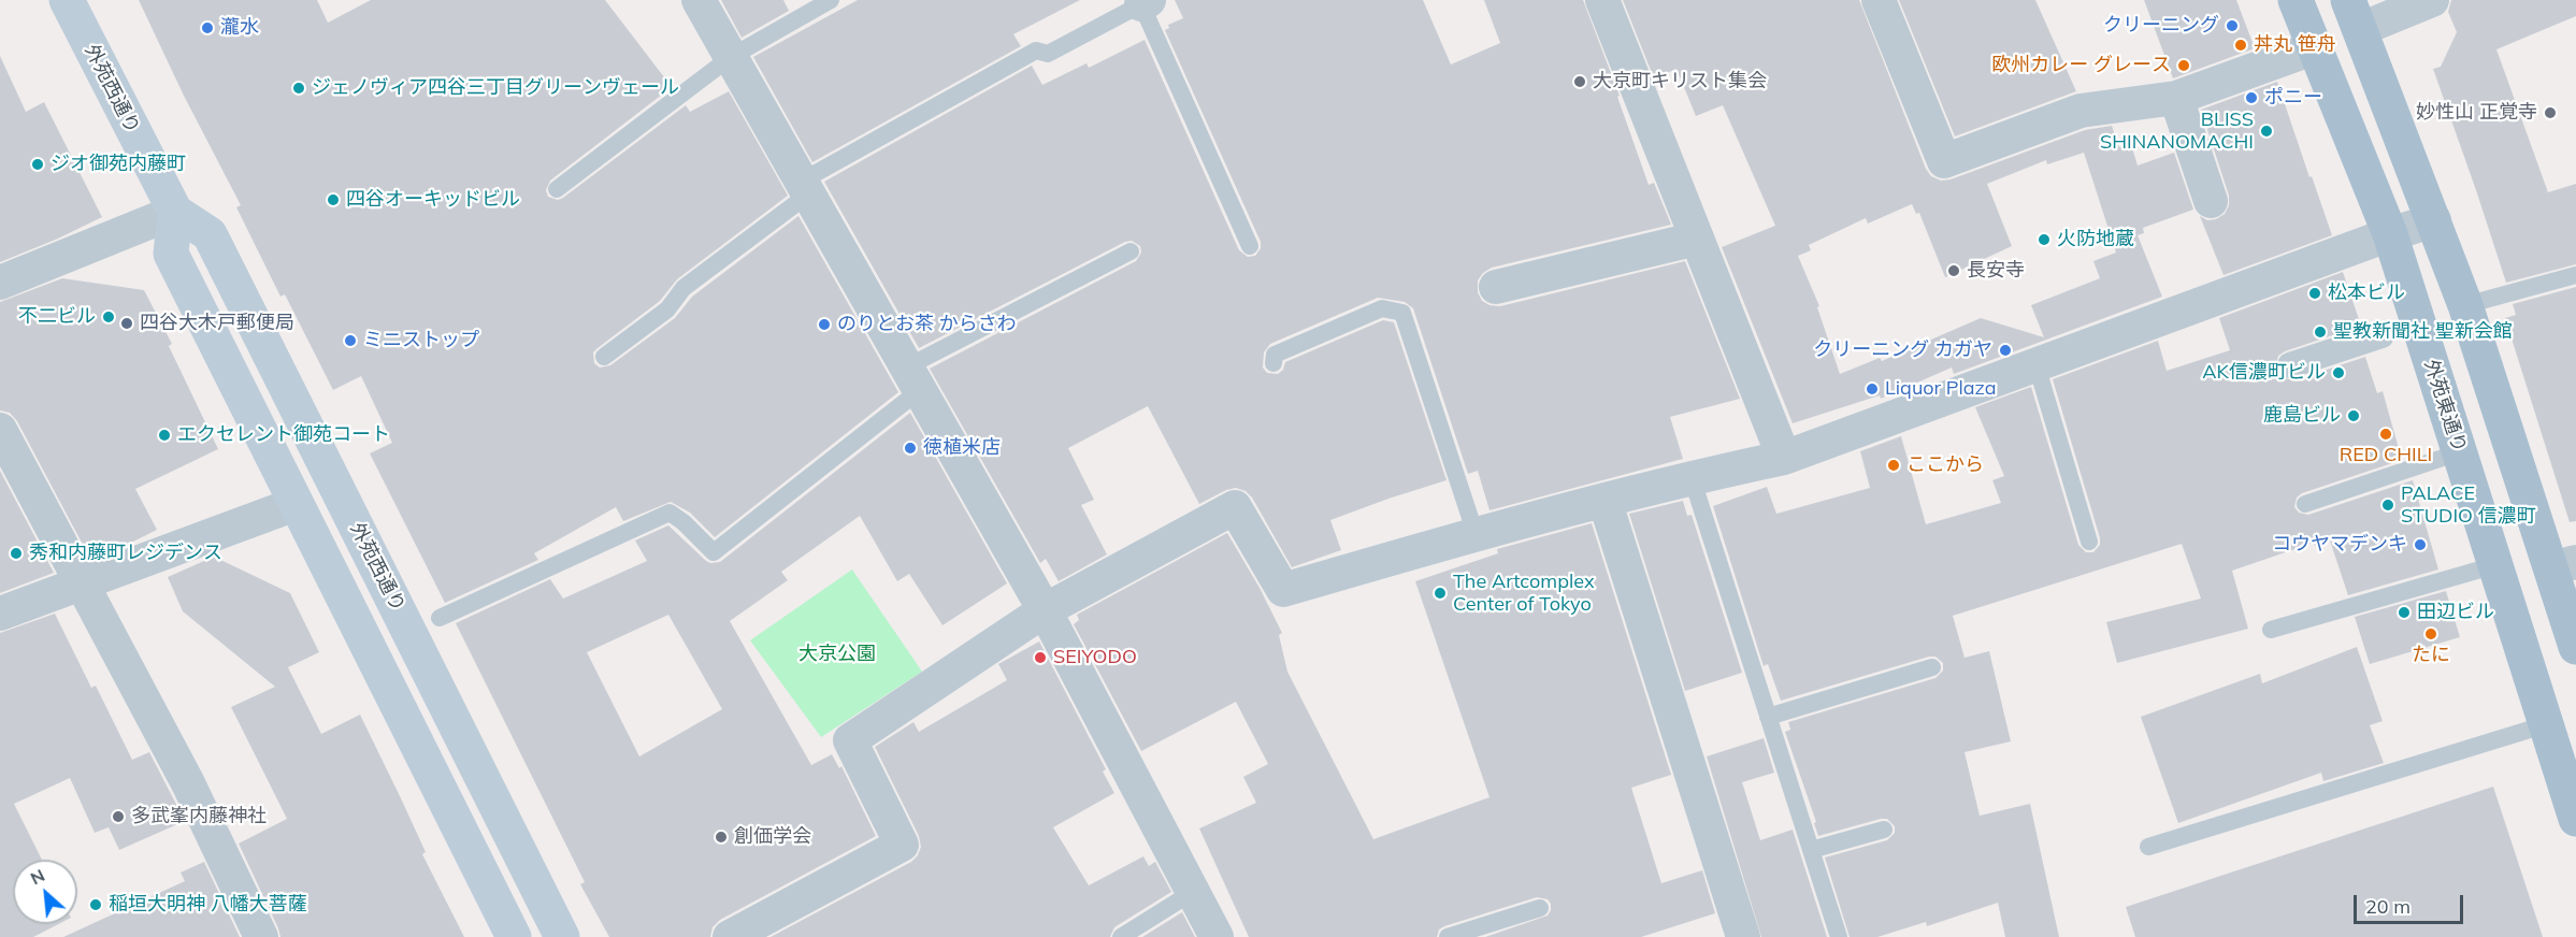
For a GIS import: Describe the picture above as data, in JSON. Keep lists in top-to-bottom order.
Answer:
{
  "streets": {
    "main road": ["外苑西通り", "外苑東通り"]
  },
  "parks": ["大京公園"],
  "places": [
    "クリーニング",
    "瀧水",
    "丼丸 笹舟",
    "欧州カレー グレース",
    "大京町キリスト集会",
    "ジェノヴィア四谷三丁目グリーンヴェール",
    "ポニー",
    "妙性山 正覚寺",
    "BLISS SHINANOMACHI",
    "ジオ御苑内藤町",
    "四谷オーキッドビル",
    "火防地蔵",
    "長安寺",
    "松本ビル",
    "不二ビル",
    "四谷大木戸郵便局",
    "のりとお茶 からさわ",
    "聖教新聞社 聖新会館",
    "ミニストップ",
    "クリーニング カガヤ",
    "AK信濃町ビル",
    "Liquor Plaza",
    "鹿島ビル",
    "RED CHILI",
    "エクセレント御苑コート",
    "徳植米店",
    "ここから",
    "PALACE STUDIO 信濃町",
    "コウヤマデンキ",
    "秀和内藤町レジデンス",
    "The Artcomplex Center of Tokyo",
    "田辺ビル",
    "たに",
    "SEIYODO",
    "多武峯内藤神社",
    "創価学会",
    "稲垣大明神 八幡大菩薩"
  ],
  "scale_bar": "20 m",
  "north": "top left"
}
